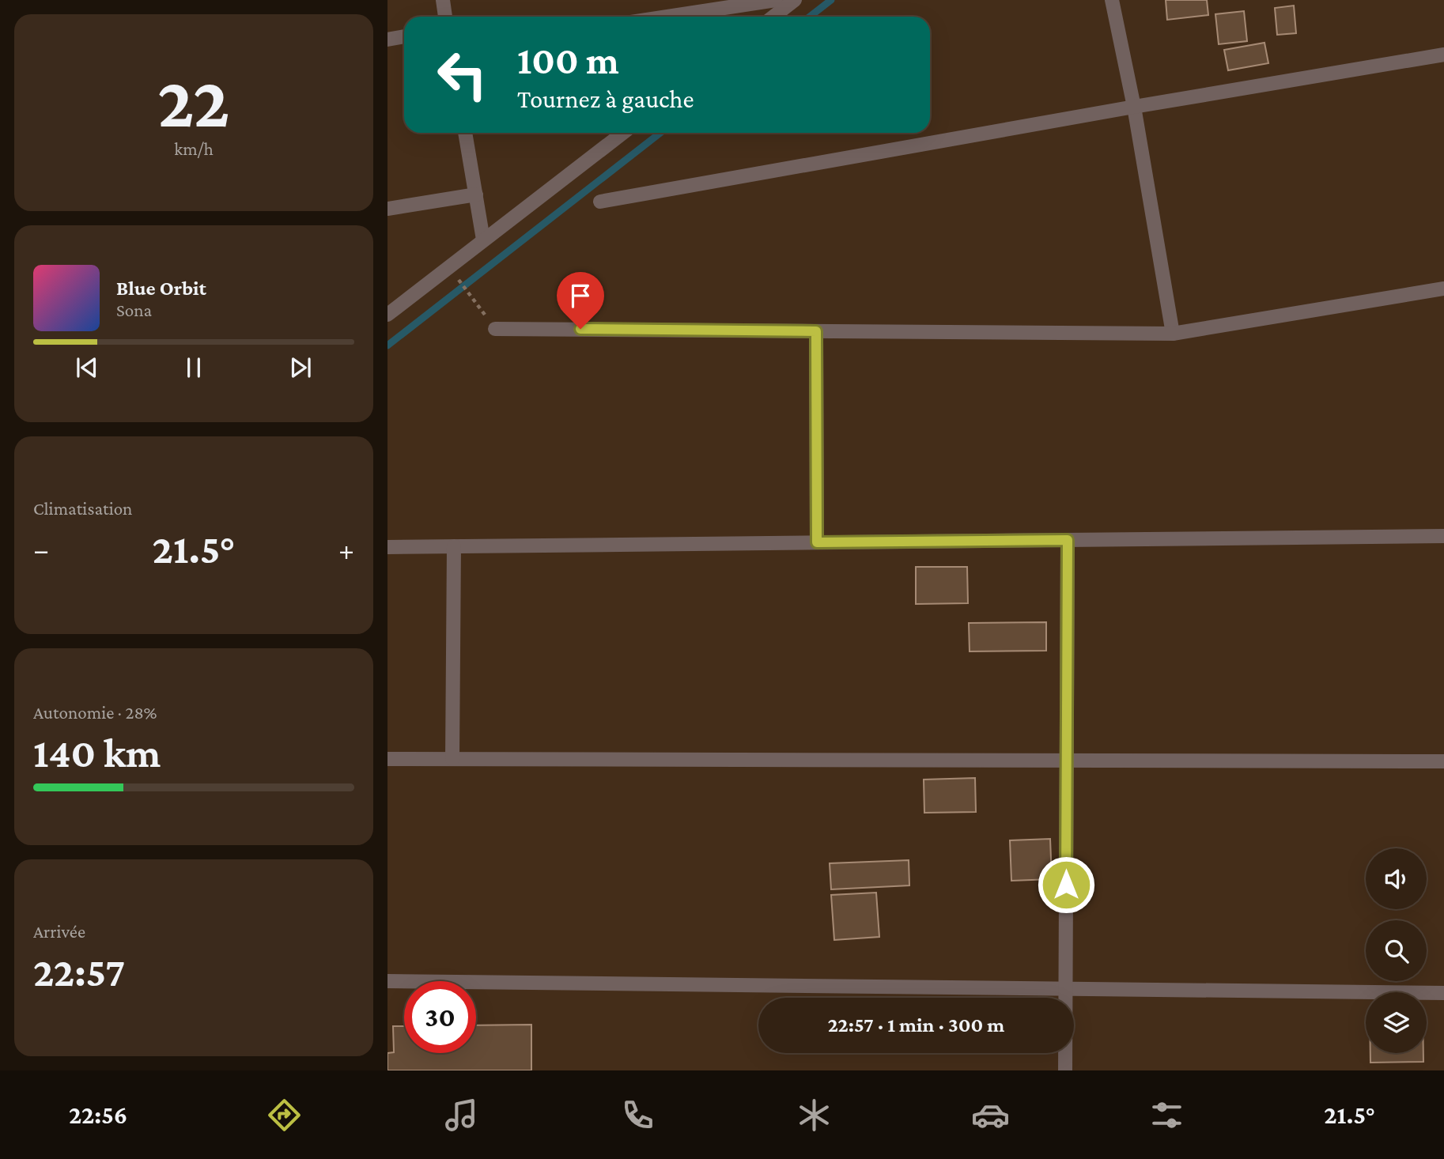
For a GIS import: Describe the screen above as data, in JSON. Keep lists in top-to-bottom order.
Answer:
{
  "page": {
    "tile": [
      ["22", "km/h"],
      "Climatisation",
      ["Autonomie · 28%", "140 km"],
      ["Arrivée", "22:57"]
    ],
    "turn": ["100 m", "Tournez à gauche"],
    "song": ["Blue Orbit", "Sona"],
    "heat": ["−", "21.5°", "+"],
    "limit": "30",
    "trip": "22:57 · 1 min · 300 m",
    "tabs": ["22:56", "21.5°"]
  }
}
